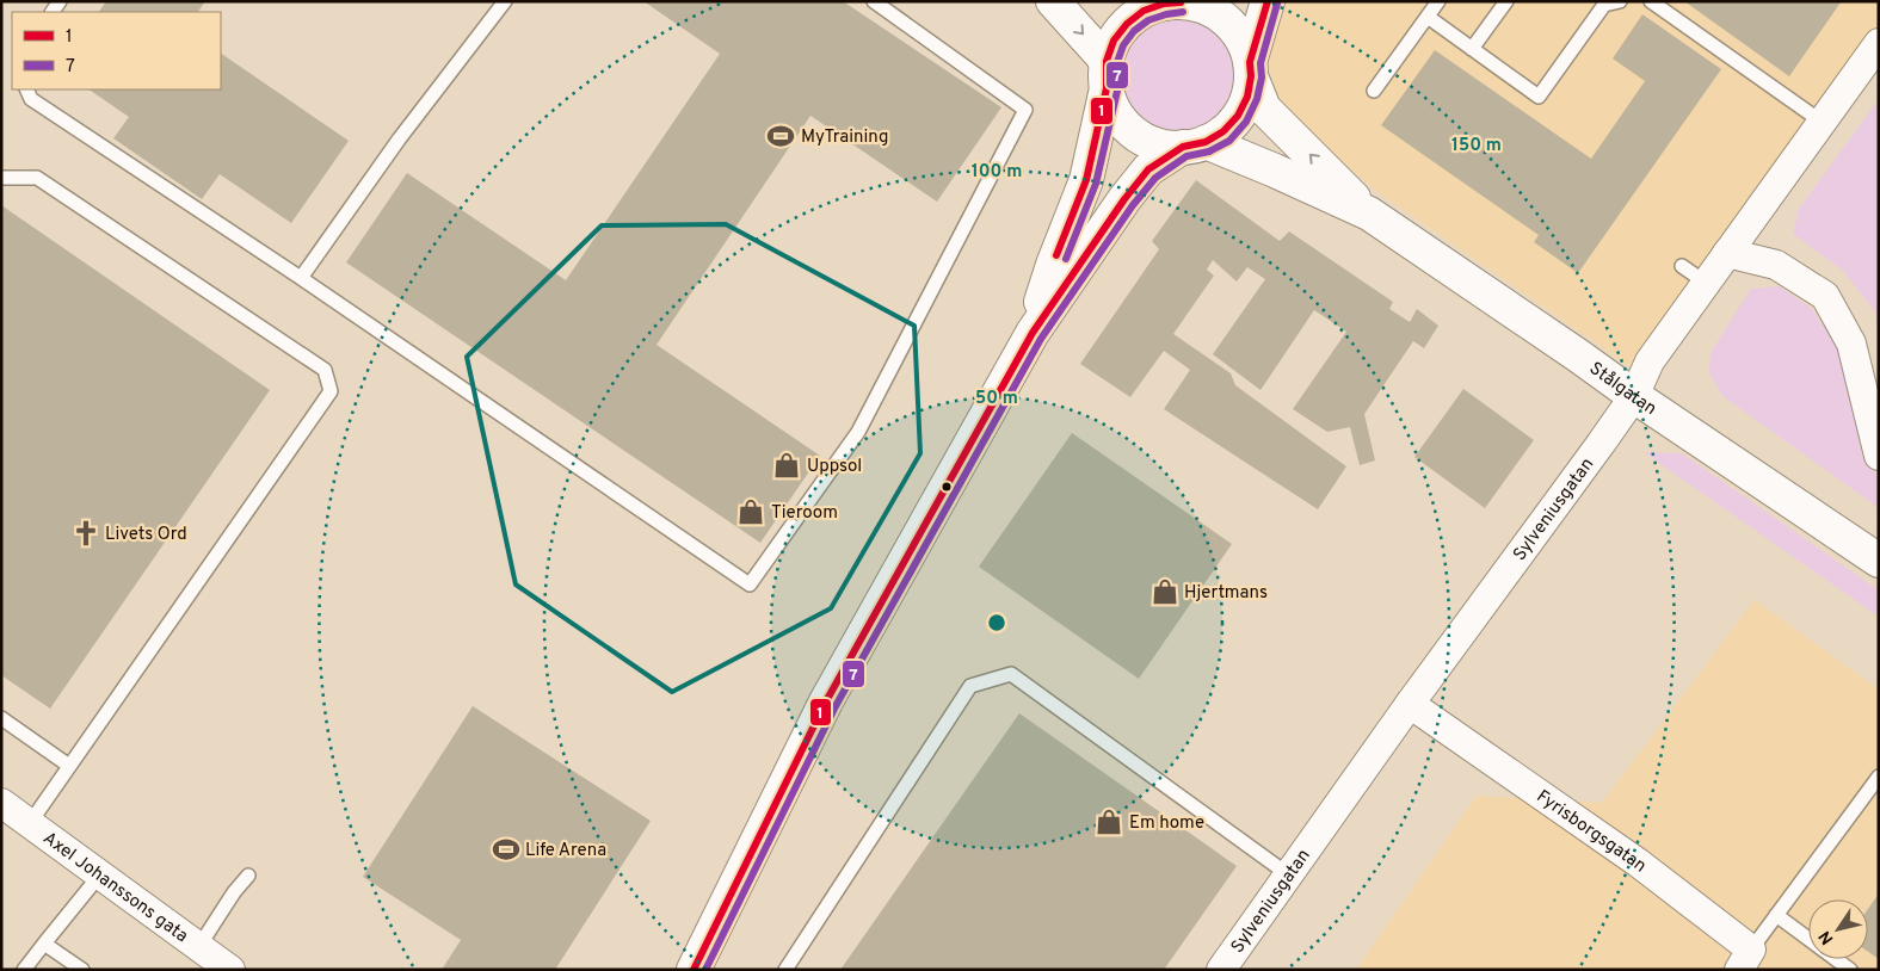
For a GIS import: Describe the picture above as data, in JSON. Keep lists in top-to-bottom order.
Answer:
{
  "streets": {
    "main road": ["Stålgatan"],
    "street": ["Sylveniusgatan", "Fyrisborgsgatan", "Axel Johanssons gata"]
  },
  "crossings": [
    ["Stålgatan", "Sylveniusgatan"],
    ["Sylveniusgatan", "Fyrisborgsgatan"]
  ],
  "places": {
    "sports": ["MyTraining", "Life Arena"],
    "shop": [
      "Uppsol",
      "Tieroom",
      "Hjertmans",
      "Em home"
    ],
    "church": ["Livets Ord"]
  },
  "lines": ["transit line 1", "transit line 7"],
  "legend": ["1", "7"],
  "north": "bottom left",
  "rings": ["150 m", "100 m", "50 m"]
}
